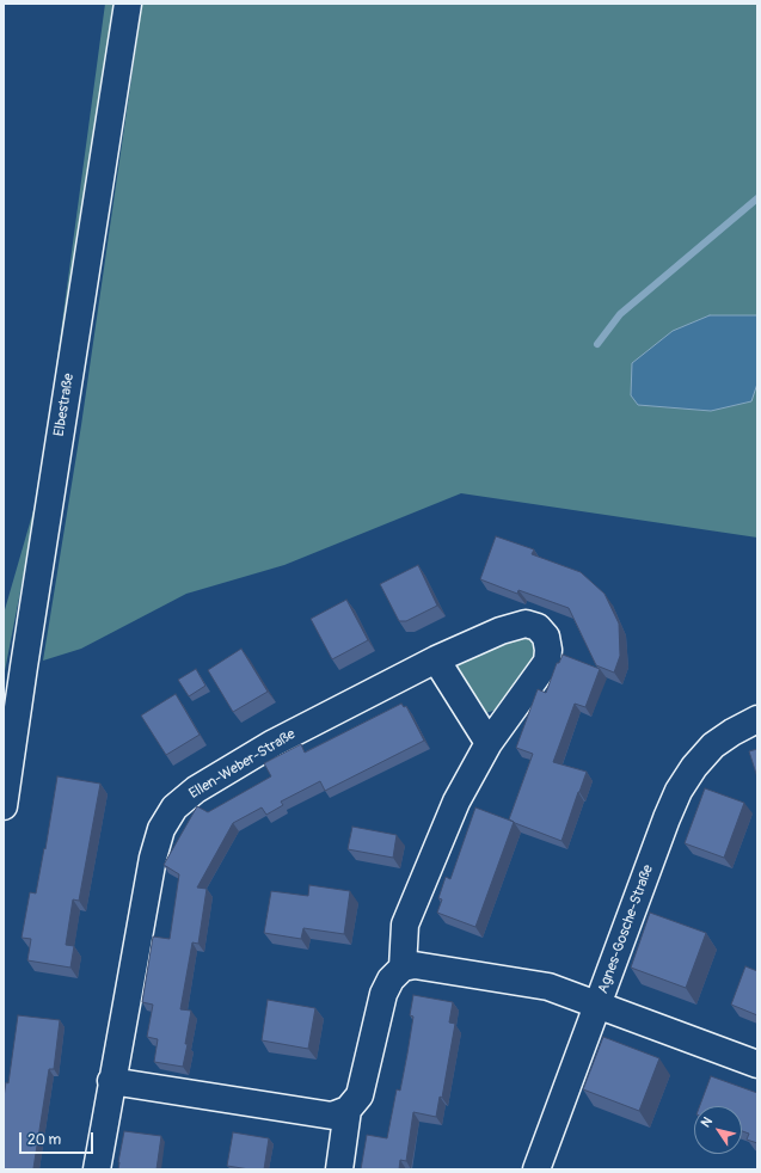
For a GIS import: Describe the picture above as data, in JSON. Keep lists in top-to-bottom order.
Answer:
{
  "streets": {
    "street": ["Elbestraße", "Ellen-Weber-Straße", "Agnes-Gosche-Straße"]
  },
  "scale_bar": "20 m",
  "north": "top left"
}
